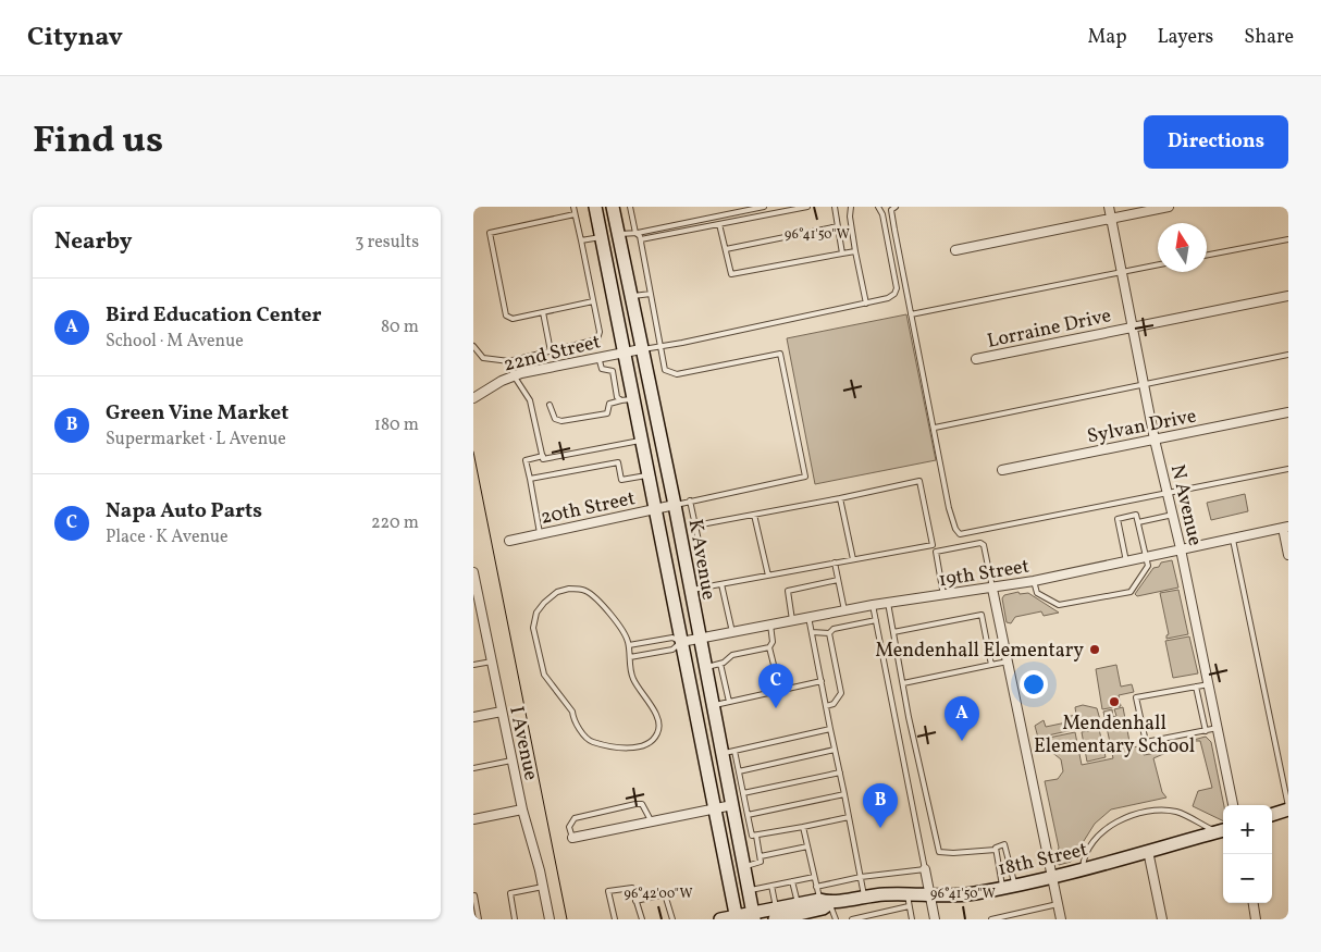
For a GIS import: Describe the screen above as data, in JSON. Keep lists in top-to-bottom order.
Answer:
{
  "streets": {
    "main road": ["K Avenue", "18th Street"],
    "street": [
      "Lorraine Drive",
      "22nd Street",
      "Sylvan Drive",
      "N Avenue",
      "20th Street",
      "19th Street",
      "I Avenue"
    ]
  },
  "crossings": [
    ["Lorraine Drive", "N Avenue"],
    ["22nd Street", "K Avenue"],
    ["Sylvan Drive", "N Avenue"],
    ["N Avenue", "19th Street"],
    ["20th Street", "K Avenue"],
    ["K Avenue", "19th Street"],
    ["K Avenue", "18th Street"]
  ],
  "places": ["Mendenhall Elementary", "Mendenhall Elementary School"],
  "north": "top",
  "page": {
    "header": "Citynav",
    "nav": ["Map", "Layers", "Share"],
    "title": "Find us",
    "buttons": "Directions",
    "heading": ["Nearby", "3 results"],
    "list": [
      {
        "mark": "A",
        "name": "Bird Education Center",
        "note": "School · M Avenue",
        "value": "80 m"
      },
      {
        "mark": "B",
        "name": "Green Vine Market",
        "note": "Supermarket · L Avenue",
        "value": "180 m"
      },
      {
        "mark": "C",
        "name": "Napa Auto Parts",
        "note": "Place · K Avenue",
        "value": "220 m"
      }
    ],
    "pins": ["C", "A", "B"],
    "map_buttons": ["+", "−"]
  },
  "coordinates": ["96°41'50\"W", "96°42'00\"W"]
}
